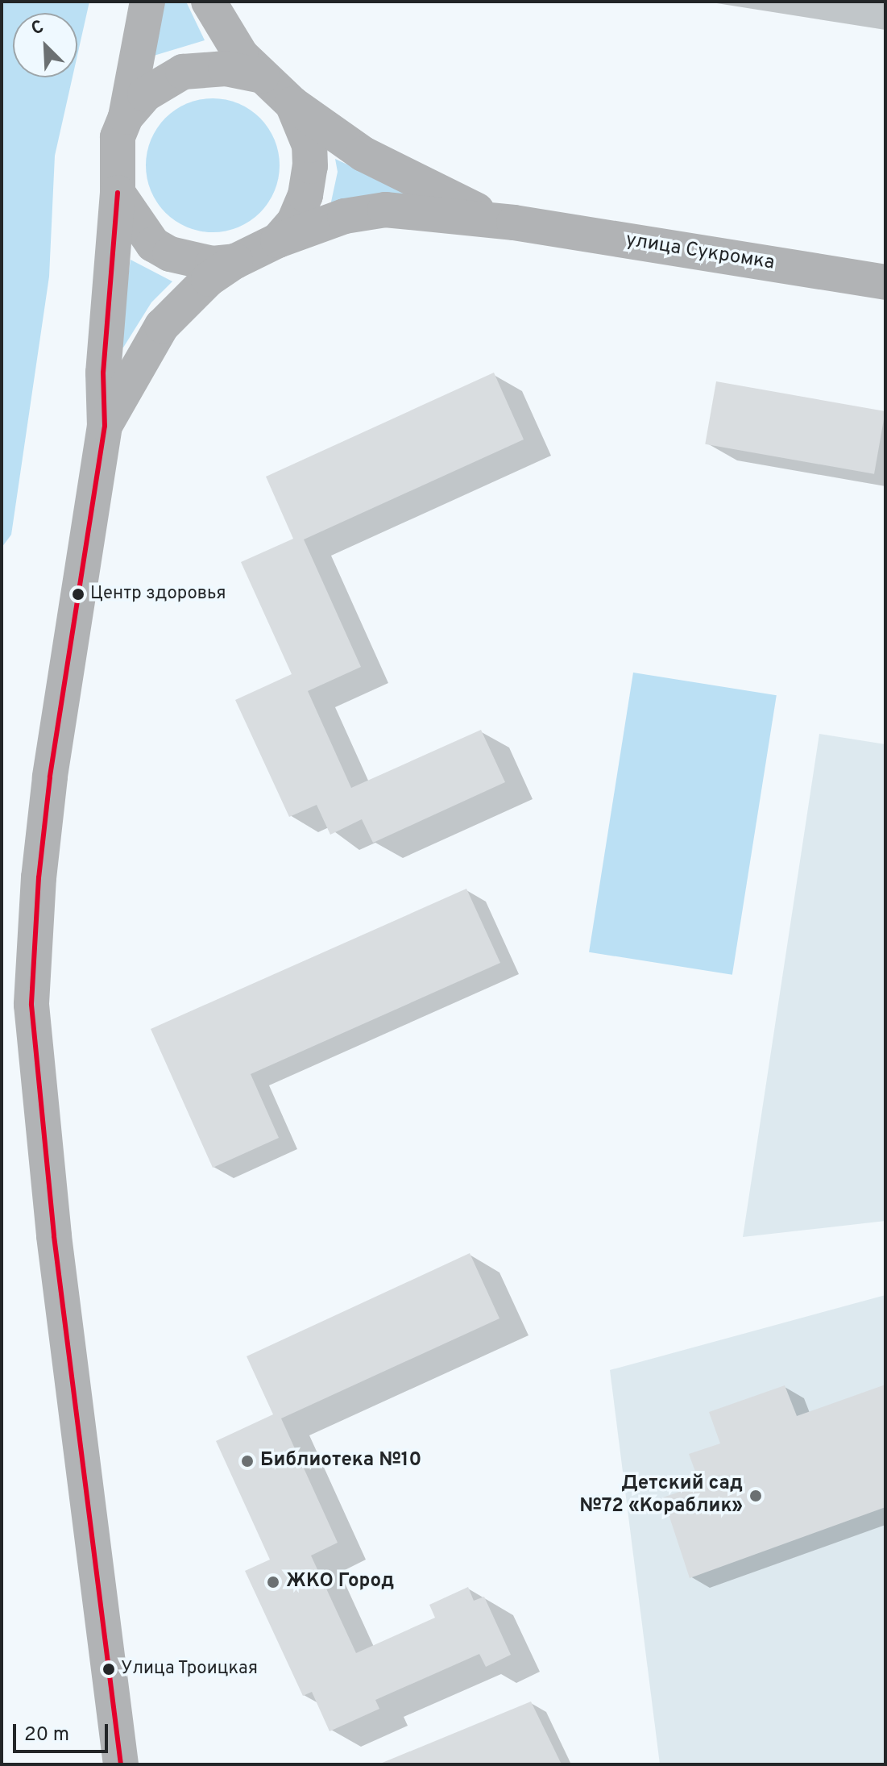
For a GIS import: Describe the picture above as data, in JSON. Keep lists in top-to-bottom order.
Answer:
{
  "streets": {
    "street": ["улица Сукромка"]
  },
  "places": [
    "Центр здоровья",
    "Библиотека №10",
    "Детский сад №72 «Кораблик»",
    "ЖКО Город",
    "Улица Троицкая"
  ],
  "scale_bar": "20 m",
  "north": "top left"
}
